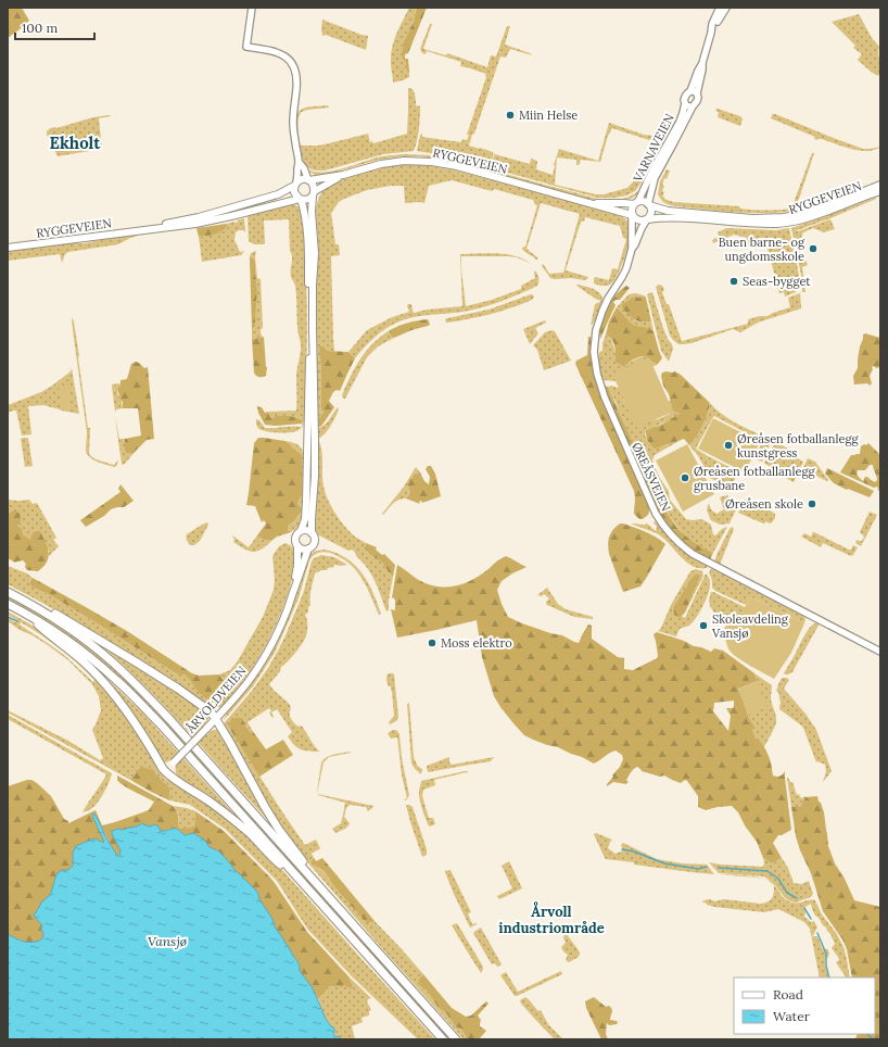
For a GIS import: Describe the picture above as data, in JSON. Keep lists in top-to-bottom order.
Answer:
{
  "streets": {
    "main road": ["RYGGEVEIEN", "ÅRVOLDVEIEN"],
    "street": ["VARNAVEIEN", "ØREÅSVEIEN"]
  },
  "crossings": [
    ["VARNAVEIEN", "RYGGEVEIEN"],
    ["VARNAVEIEN", "ØREÅSVEIEN"],
    ["RYGGEVEIEN", "ØREÅSVEIEN"]
  ],
  "districts": ["Ekholt", "Årvoll industriområde"],
  "water": ["Vansjø"],
  "places": [
    "Miin Helse",
    "Buen barne- og ungdomsskole",
    "Seas-bygget",
    "Øreåsen fotballanlegg kunstgress",
    "Øreåsen fotballanlegg grusbane",
    "Øreåsen skole",
    "Skoleavdeling Vansjø",
    "Moss elektro"
  ],
  "legend": ["Road", "Water"],
  "scale_bar": "100 m"
}
